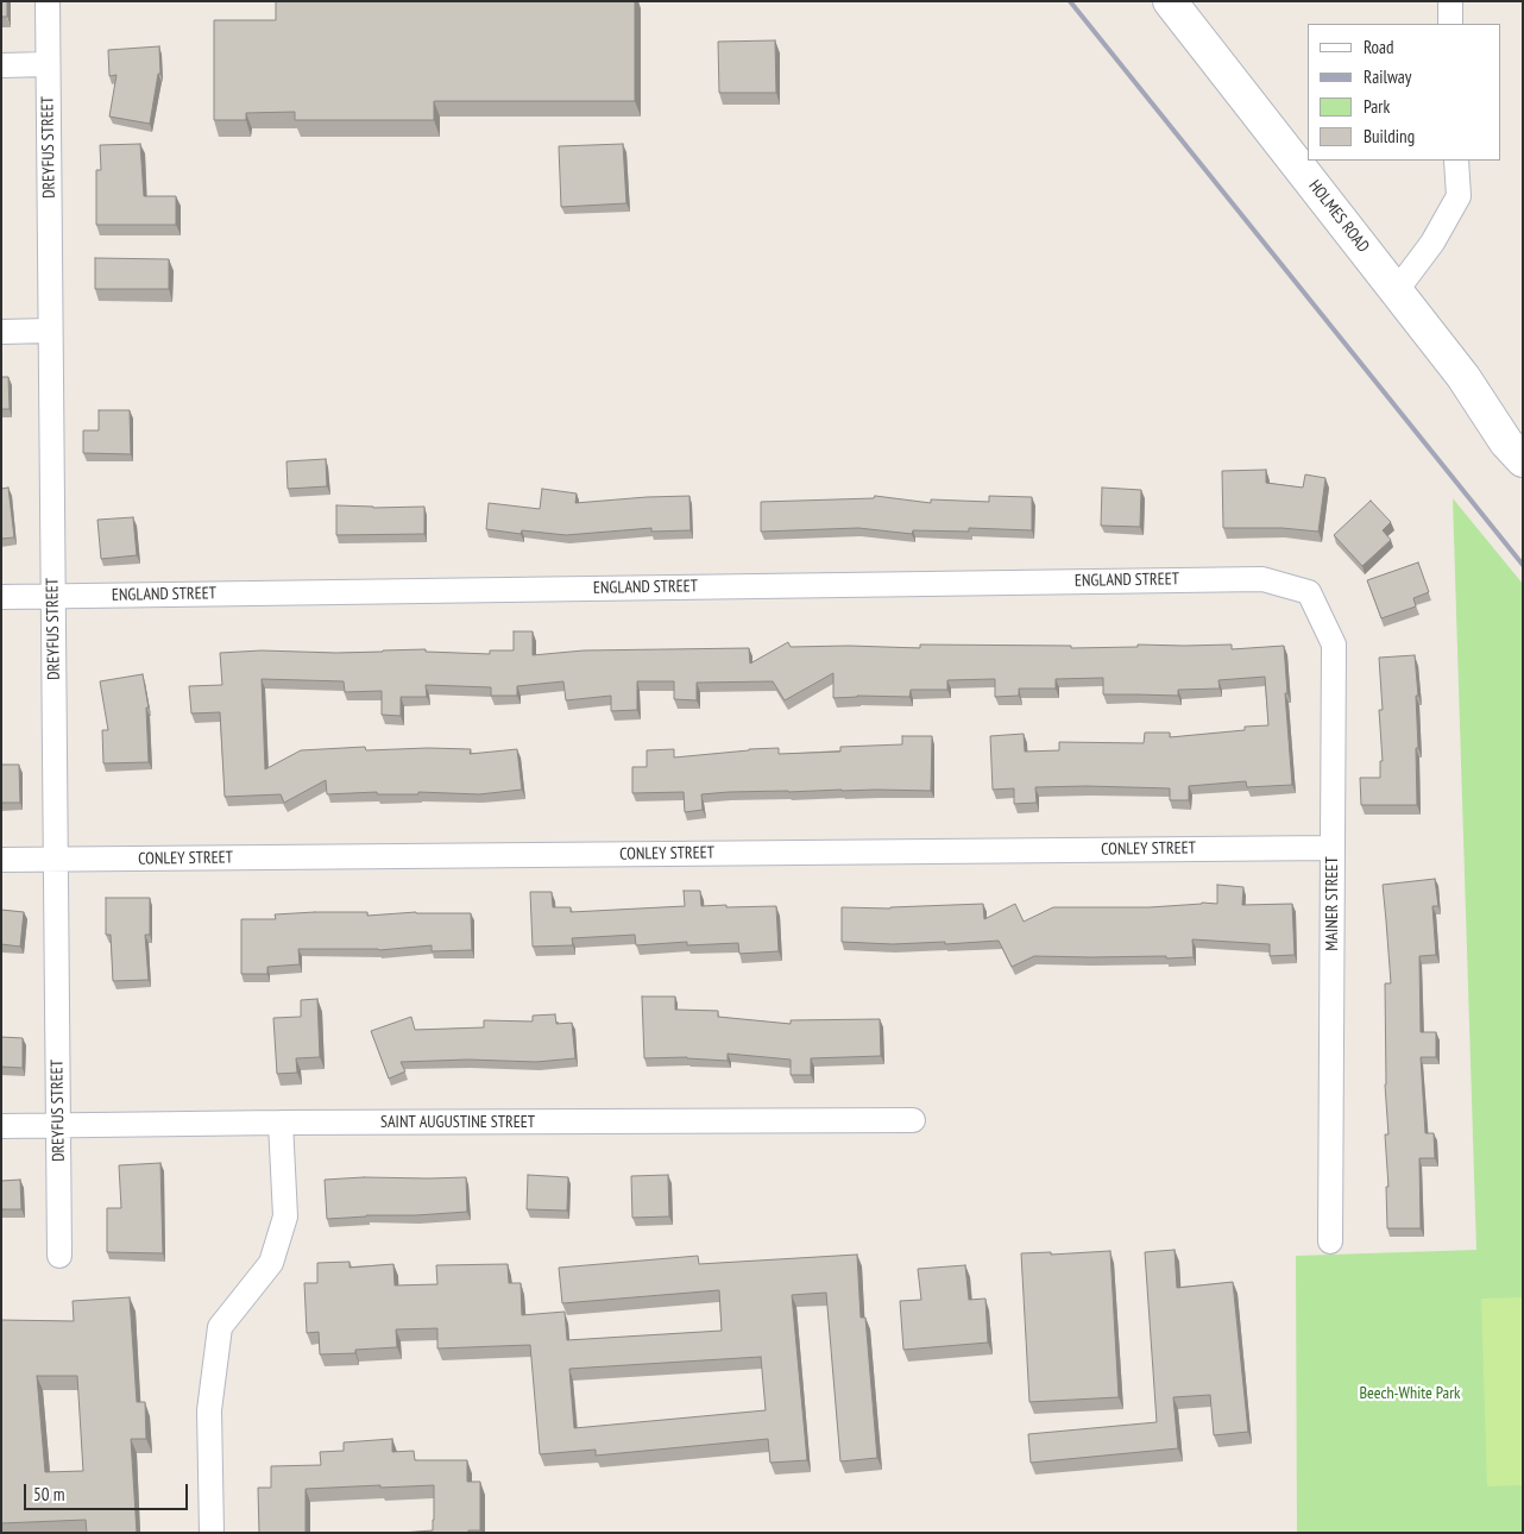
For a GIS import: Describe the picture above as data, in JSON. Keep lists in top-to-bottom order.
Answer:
{
  "streets": {
    "main road": ["HOLMES ROAD"],
    "street": [
      "DREYFUS STREET",
      "ENGLAND STREET",
      "CONLEY STREET",
      "MAINER STREET",
      "SAINT AUGUSTINE STREET"
    ]
  },
  "crossings": [
    ["DREYFUS STREET", "ENGLAND STREET"],
    ["DREYFUS STREET", "CONLEY STREET"],
    ["DREYFUS STREET", "SAINT AUGUSTINE STREET"],
    ["ENGLAND STREET", "MAINER STREET"],
    ["CONLEY STREET", "MAINER STREET"]
  ],
  "parks": ["Beech-White Park"],
  "legend": [
    "Road",
    "Railway",
    "Park",
    "Building"
  ],
  "scale_bar": "50 m"
}
